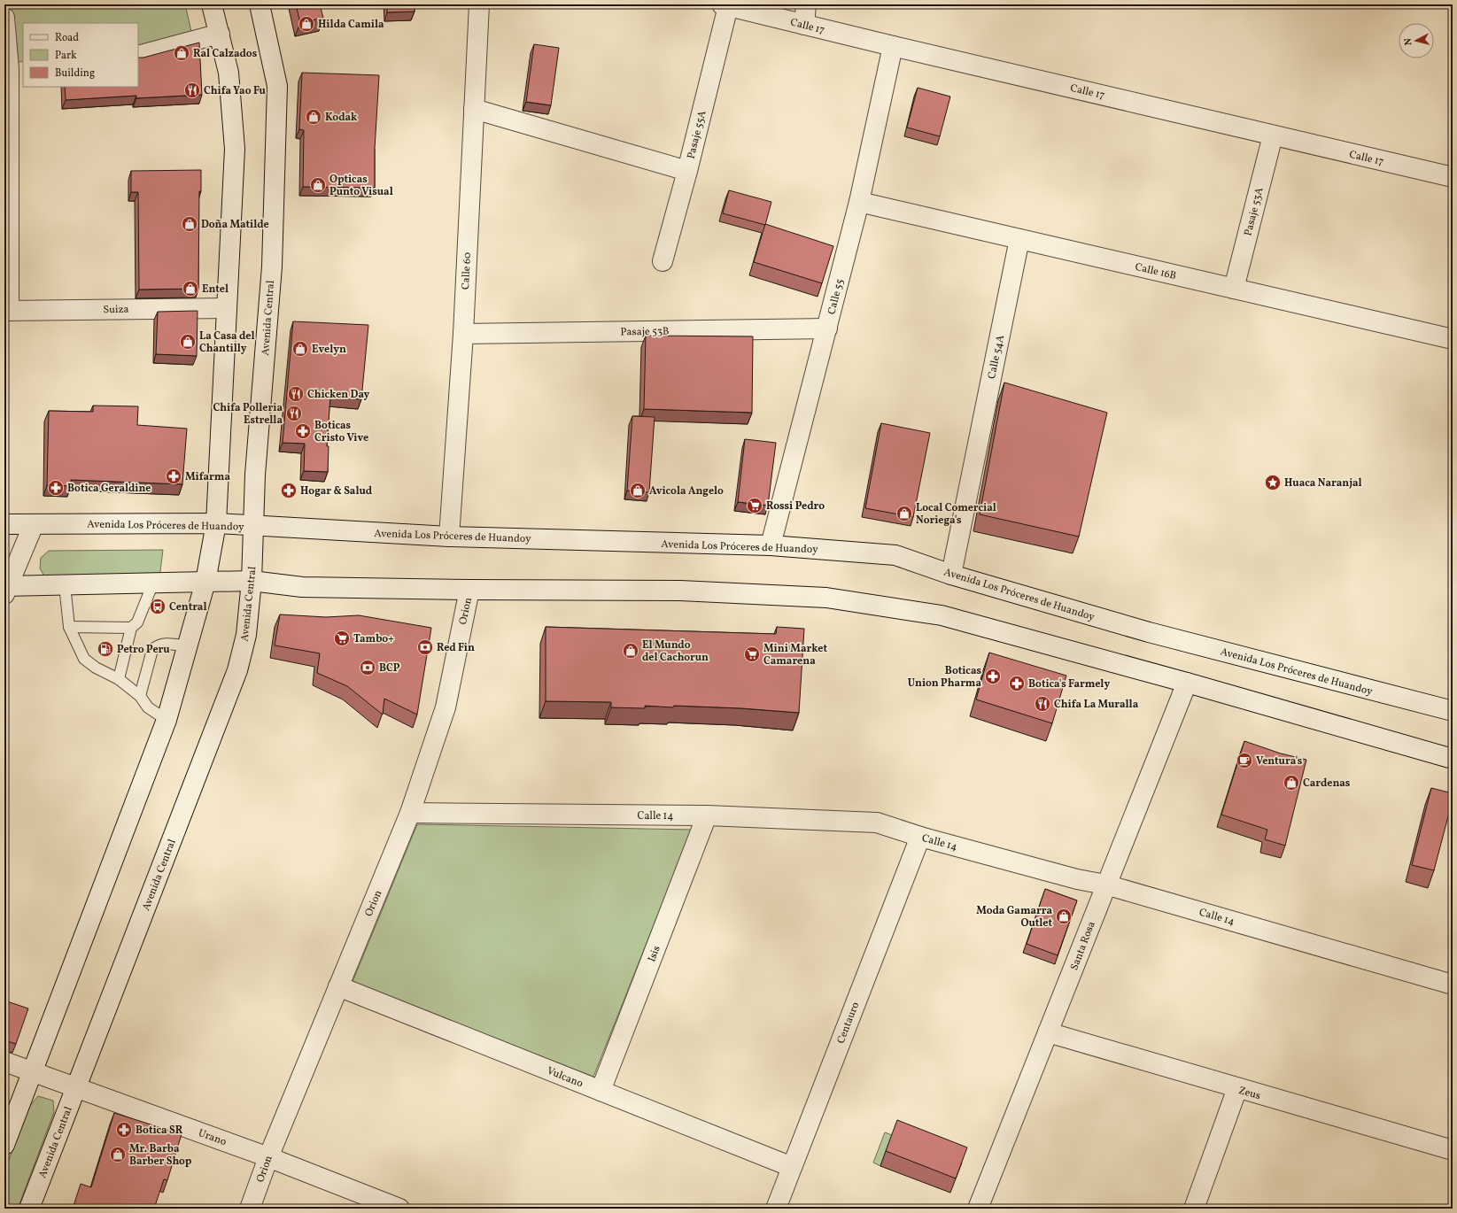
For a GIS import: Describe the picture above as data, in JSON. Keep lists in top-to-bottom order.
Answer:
{
  "streets": {
    "street": [
      "Calle 17",
      "Pasaje 55A",
      "Pasaje 53A",
      "Calle 60",
      "Calle 16B",
      "Calle 55",
      "Suiza",
      "Avenida Central",
      "Pasaje 53B",
      "Calle 54A",
      "Avenida Los Próceres de Huandoy",
      "Orion",
      "Calle 14",
      "Santa Rosa",
      "Isis",
      "Centauro",
      "Vulcano",
      "Zeus",
      "Urano"
    ]
  },
  "crossings": [
    ["Calle 17", "Pasaje 55A"],
    ["Calle 17", "Pasaje 53A"],
    ["Calle 17", "Calle 55"],
    ["Pasaje 53A", "Calle 16B"],
    ["Calle 60", "Pasaje 53B"],
    ["Calle 60", "Avenida Los Próceres de Huandoy"],
    ["Calle 16B", "Calle 55"],
    ["Calle 16B", "Calle 54A"],
    ["Calle 55", "Pasaje 53B"],
    ["Calle 55", "Avenida Los Próceres de Huandoy"],
    ["Avenida Central", "Avenida Los Próceres de Huandoy"],
    ["Avenida Central", "Urano"],
    ["Calle 54A", "Avenida Los Próceres de Huandoy"],
    ["Orion", "Calle 14"],
    ["Orion", "Vulcano"],
    ["Orion", "Urano"],
    ["Calle 14", "Santa Rosa"],
    ["Calle 14", "Isis"],
    ["Calle 14", "Centauro"],
    ["Santa Rosa", "Zeus"],
    ["Isis", "Vulcano"],
    ["Centauro", "Vulcano"]
  ],
  "places": {
    "shop": [
      "Hilda Camila",
      "Ral Calzados",
      "Kodak",
      "Opticas Punto Visual",
      "Doña Matilde",
      "Entel",
      "La Casa del Chantilly",
      "Evelyn",
      "Avicola Angelo",
      "Local Comercial Noriega's",
      "El Mundo del Cachorun",
      "Cardenas",
      "Moda Gamarra Outlet",
      "Mr. Barba Barber Shop"
    ],
    "restaurant": [
      "Chifa Yao Fu",
      "Chicken Day",
      "Chifa Polleria Estrella",
      "Chifa La Muralla"
    ],
    "pharmacy": [
      "Boticas Cristo Vive",
      "Mifarma",
      "Botica Geraldine",
      "Hogar & Salud",
      "Boticas Union Pharma",
      "Botica's Farmely",
      "Botica SR"
    ],
    "place": ["Huaca Naranjal"],
    "supermarket": ["Rossi Pedro", "Tambo+", "Mini Market Camarena"],
    "bus stop": ["Central"],
    "bank": ["Red Fin", "BCP"],
    "fuel station": ["Petro Peru"],
    "cafe": ["Ventura's"]
  },
  "legend": ["Road", "Park", "Building"],
  "north": "left"
}
